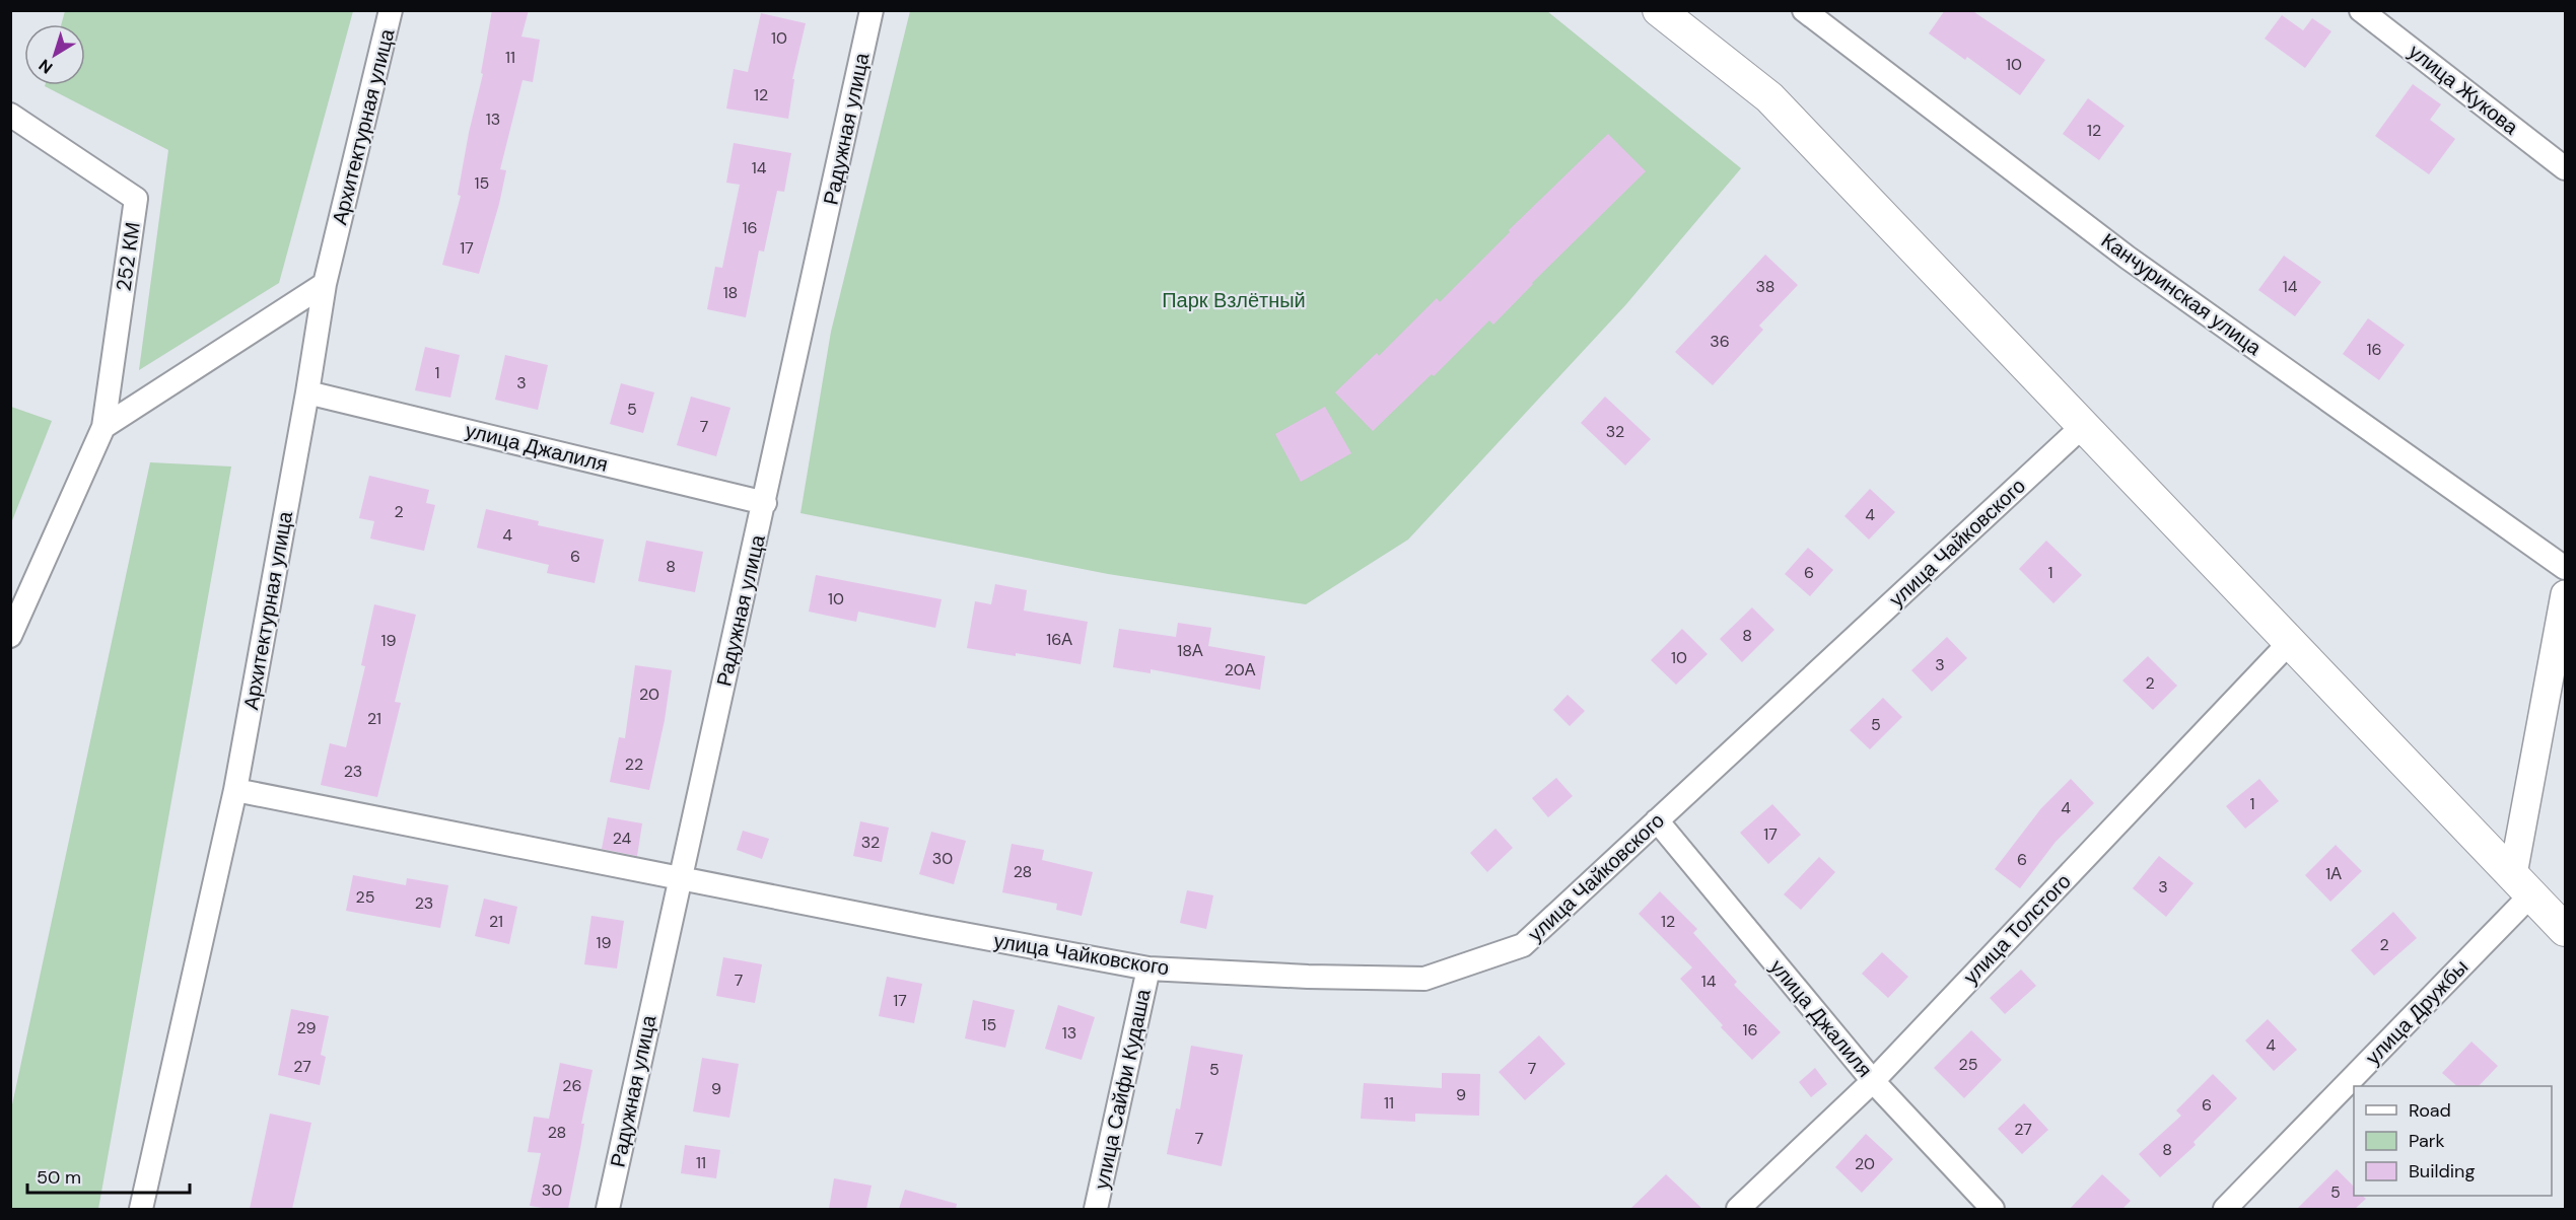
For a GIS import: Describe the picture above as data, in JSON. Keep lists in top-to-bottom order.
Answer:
{
  "streets": {
    "street": [
      "улица Жукова",
      "Архитектурная улица",
      "Радужная улица",
      "252 КМ",
      "Канчуринская улица",
      "улица Джалиля",
      "улица Чайковского",
      "улица Толстого",
      "улица Дружбы",
      "улица Сайфи Кудаша"
    ]
  },
  "crossings": [
    ["Архитектурная улица", "улица Джалиля"],
    ["Архитектурная улица", "улица Чайковского"],
    ["Радужная улица", "улица Джалиля"],
    ["Радужная улица", "улица Чайковского"],
    ["улица Джалиля", "улица Чайковского"],
    ["улица Джалиля", "улица Толстого"],
    ["улица Чайковского", "улица Сайфи Кудаша"]
  ],
  "parks": ["Парк Взлётный"],
  "house_numbers": [
    "10",
    "11",
    "10",
    "12",
    "13",
    "12",
    "14",
    "15",
    "16",
    "17",
    "38",
    "14",
    "18",
    "36",
    "16",
    "1",
    "3",
    "5",
    "7",
    "32",
    "2",
    "4",
    "4",
    "6",
    "8",
    "6",
    "1",
    "10",
    "8",
    "16А",
    "19",
    "18А",
    "10",
    "3",
    "20А",
    "2",
    "20",
    "21",
    "5",
    "22",
    "23",
    "1",
    "4",
    "17",
    "24",
    "32",
    "30",
    "6",
    "28",
    "1А",
    "3",
    "25",
    "23",
    "21",
    "12",
    "19",
    "2",
    "7",
    "14",
    "17",
    "15",
    "29",
    "16",
    "13",
    "4",
    "25",
    "27",
    "7",
    "5",
    "26",
    "9",
    "9",
    "11",
    "6",
    "27",
    "28",
    "7",
    "8",
    "11",
    "20",
    "30",
    "5"
  ],
  "legend": ["Road", "Park", "Building"],
  "scale_bar": "50 m",
  "north": "bottom left"
}
